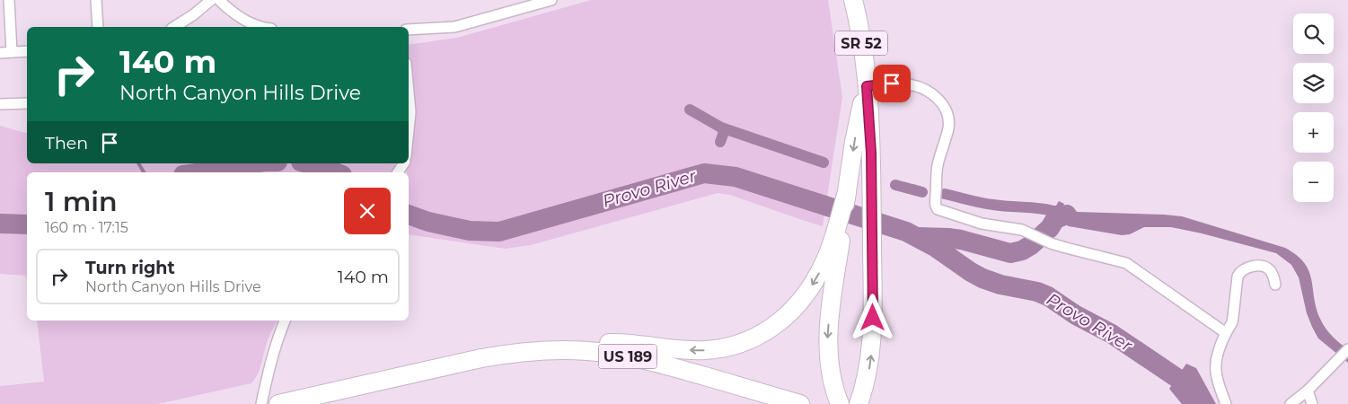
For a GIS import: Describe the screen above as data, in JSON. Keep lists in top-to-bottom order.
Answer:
{
  "streets": {
    "highway": ["SR 52", "US 189"]
  },
  "water": ["Provo River"],
  "page": {
    "map_buttons": ["+", "−"],
    "turn": ["140 m", "North Canyon Hills Drive"],
    "then": "Then",
    "heading": ["1 min", "160 m · 17:15"],
    "list": [
      {
        "name": "Turn right",
        "note": "North Canyon Hills Drive",
        "value": "140 m"
      }
    ]
  }
}
